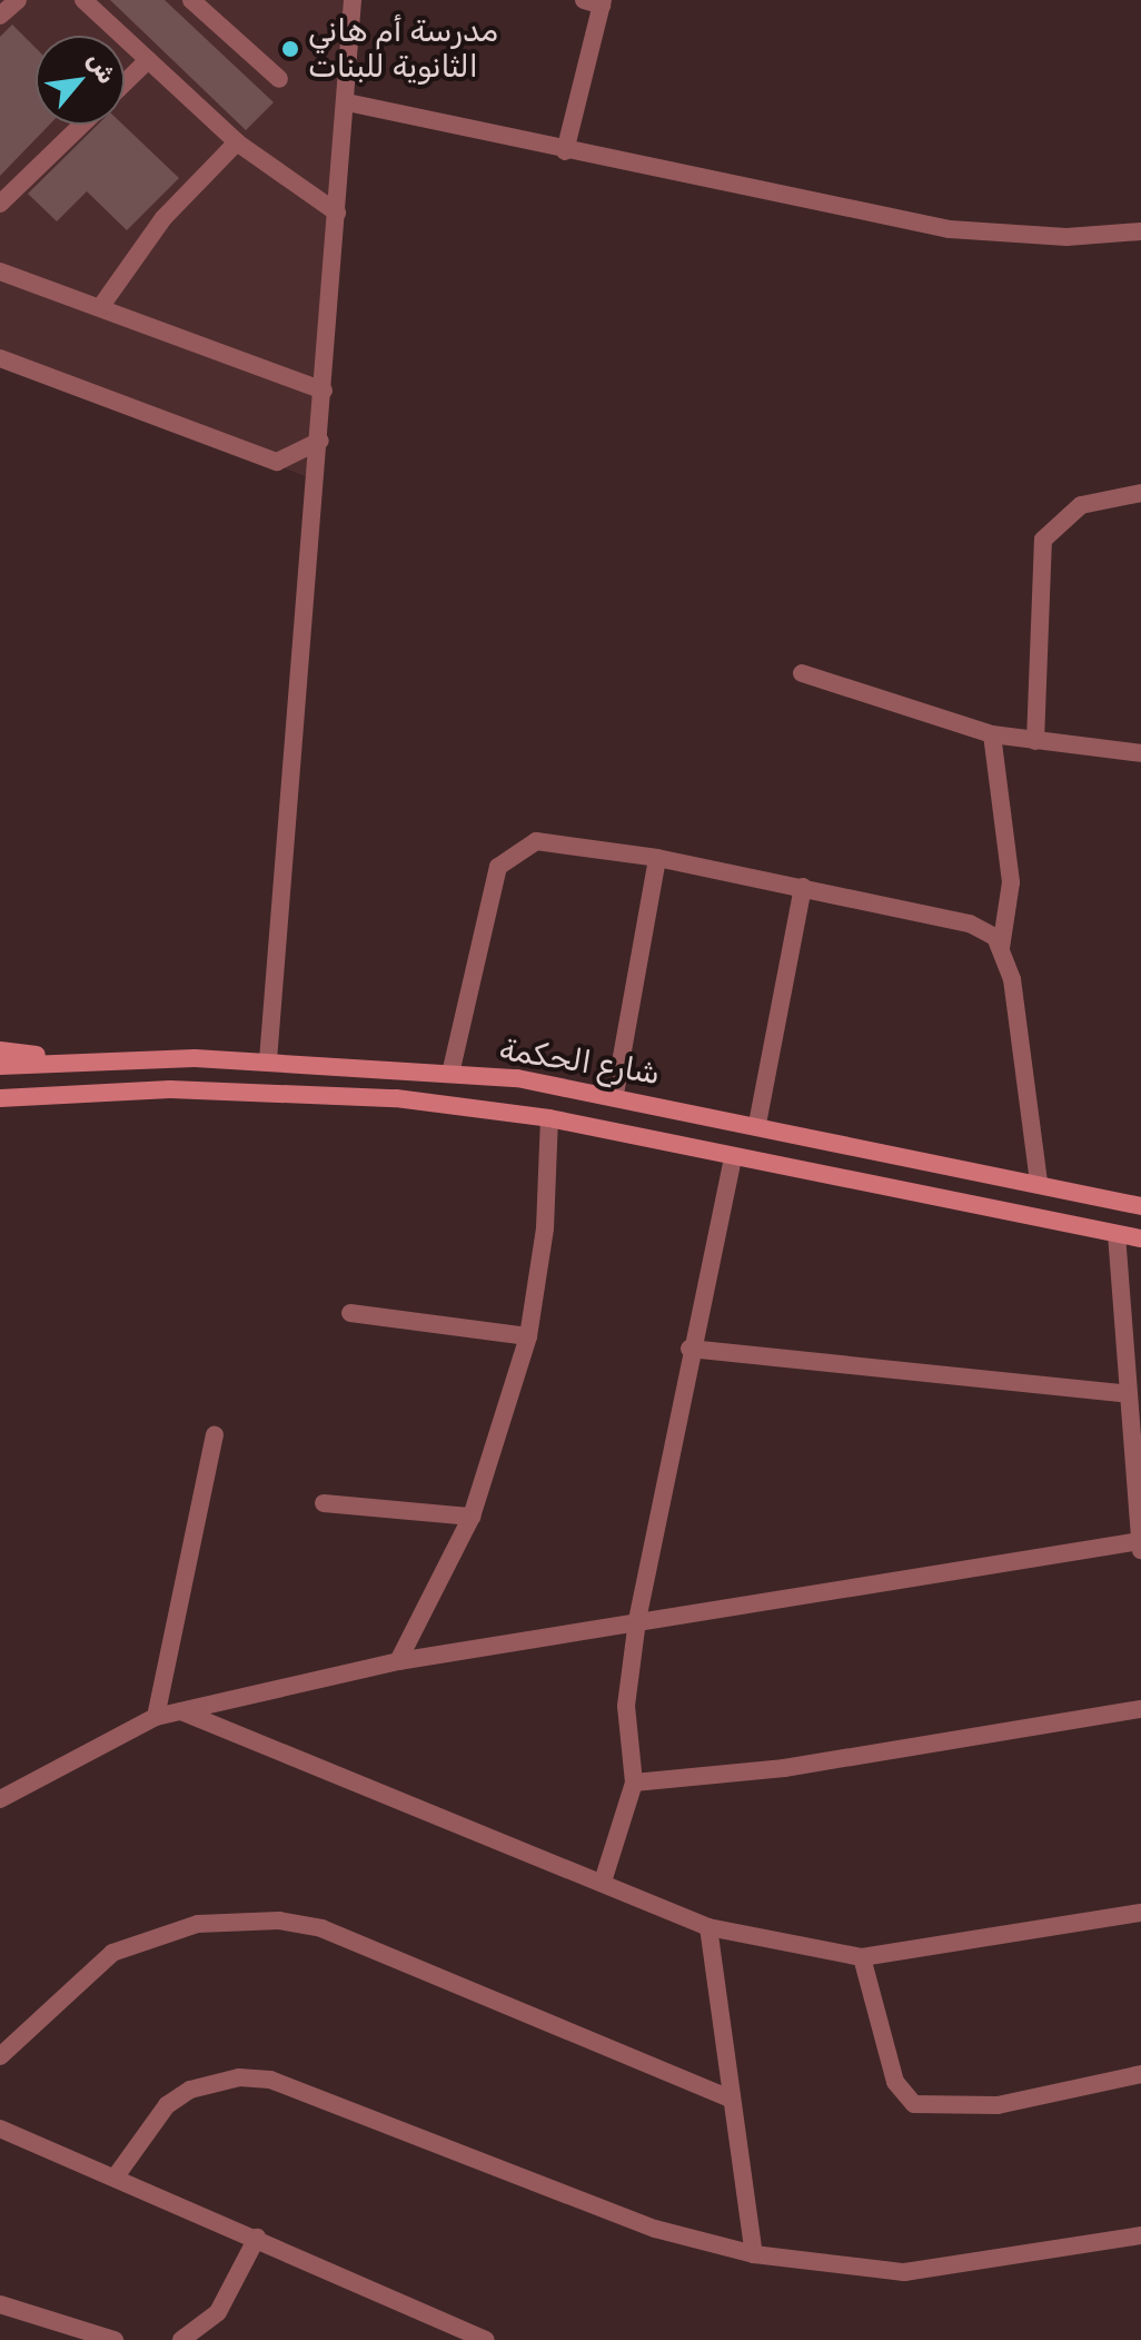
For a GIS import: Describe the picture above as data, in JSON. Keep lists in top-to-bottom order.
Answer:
{
  "streets": {
    "street": ["شارع الحكمة"]
  },
  "places": ["مدرسة أم هاني الثانوية للبنات"],
  "north": "top right"
}
